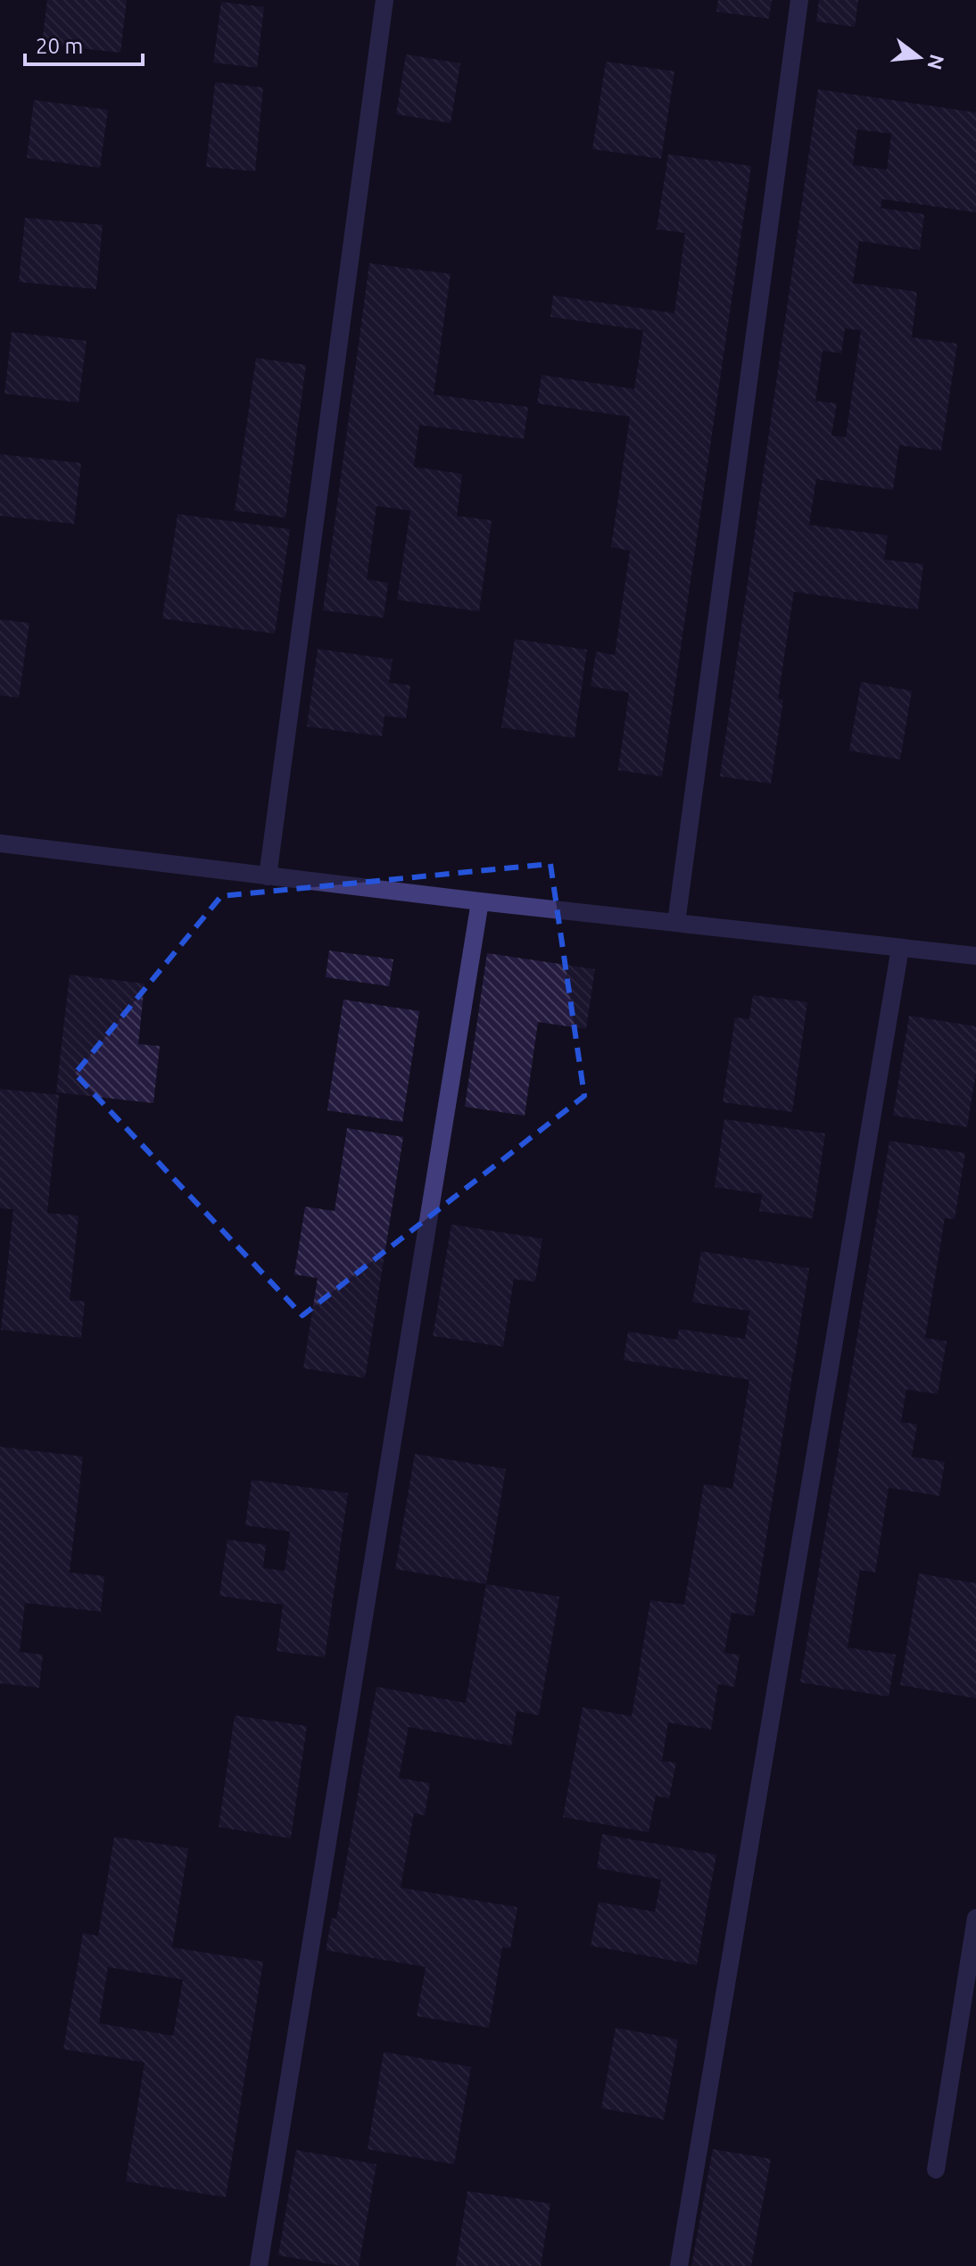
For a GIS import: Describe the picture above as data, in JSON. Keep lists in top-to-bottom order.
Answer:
{
  "scale_bar": "20 m",
  "north": "right"
}
